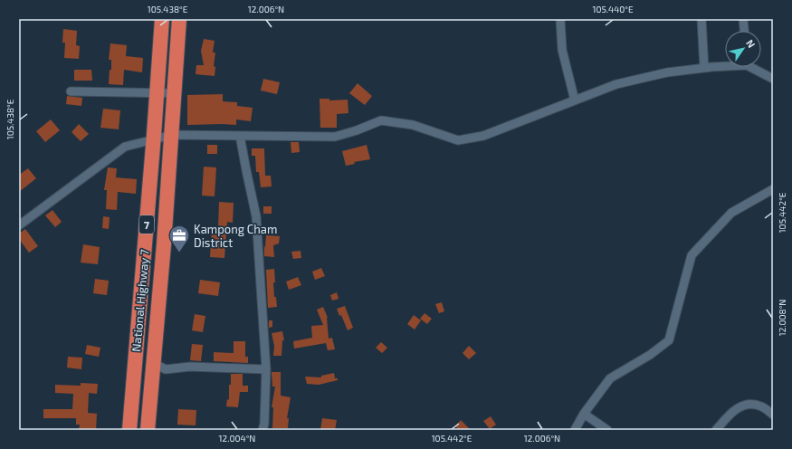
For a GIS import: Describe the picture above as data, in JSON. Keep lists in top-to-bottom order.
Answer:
{
  "streets": {
    "highway": ["7", "National Highway 7"]
  },
  "places": {
    "office": ["Kampong Cham District"]
  },
  "north": "top right",
  "coordinates": [
    "105.438°E",
    "12.006°N",
    "105.440°E",
    "105.442°E",
    "12.008°N",
    "12.004°N"
  ]
}
